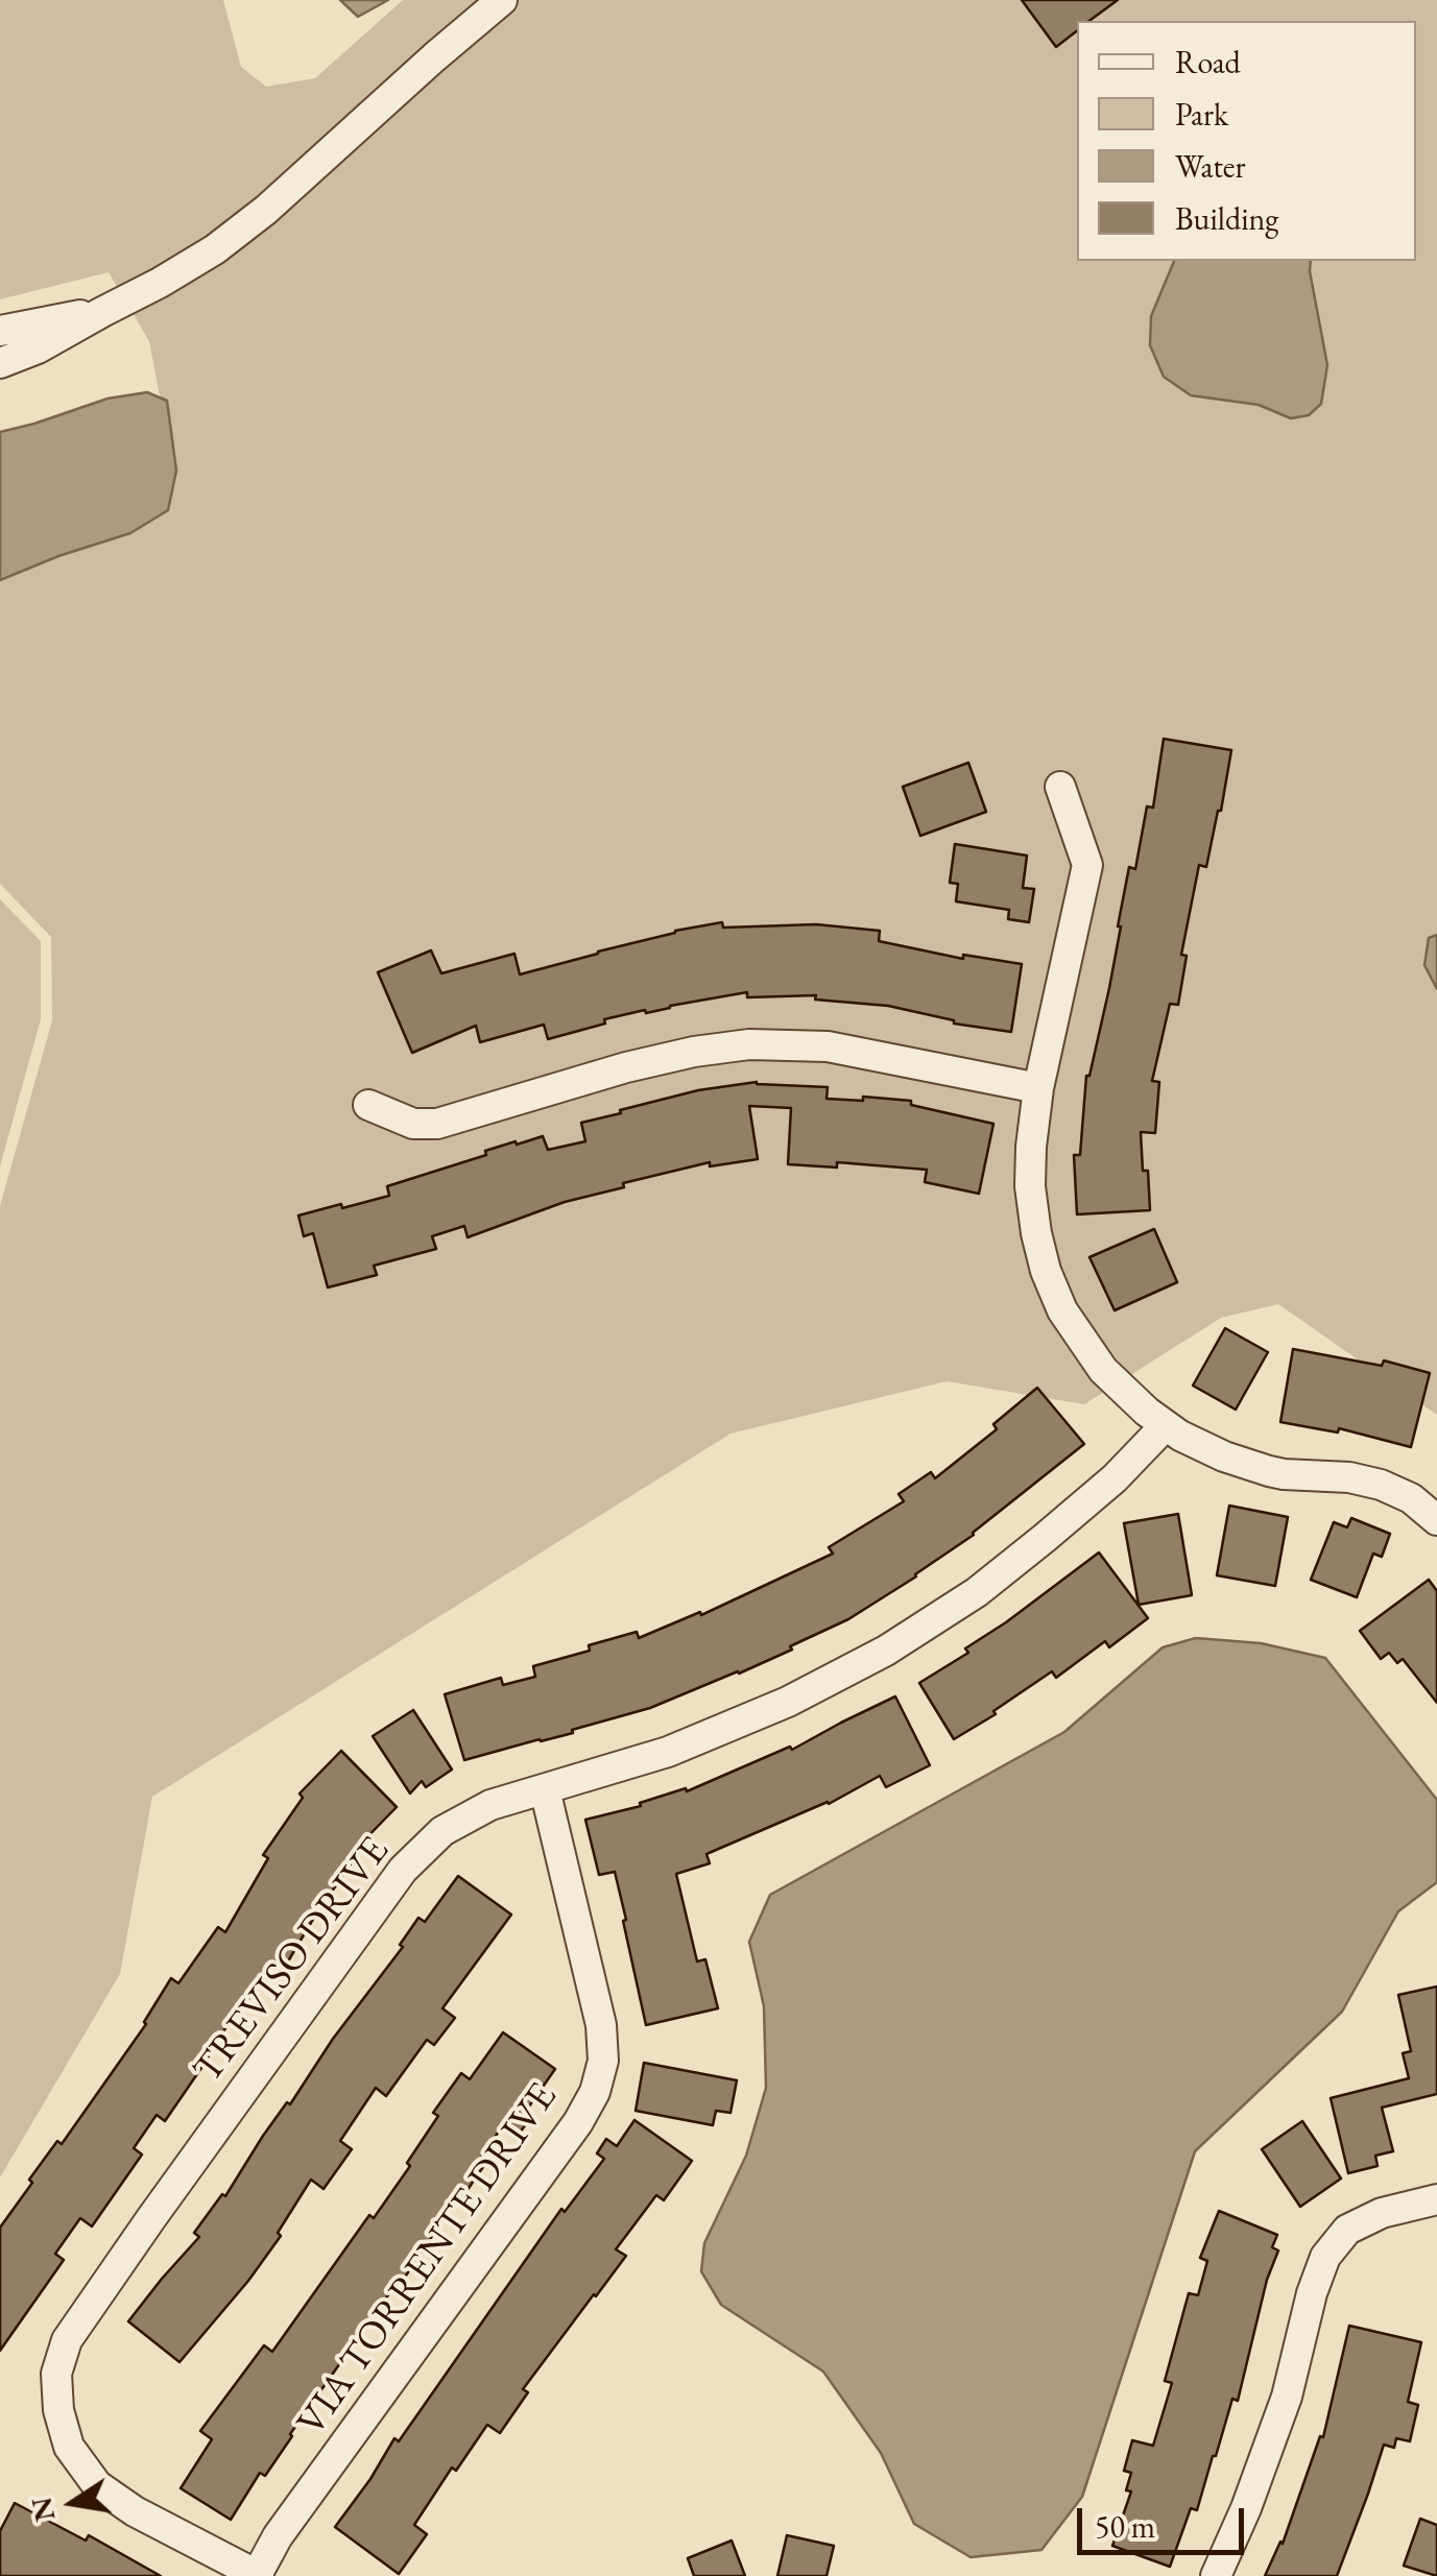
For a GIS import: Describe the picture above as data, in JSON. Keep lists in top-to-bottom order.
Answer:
{
  "streets": {
    "street": ["TREVISO DRIVE", "VIA TORRENTE DRIVE"]
  },
  "crossings": [
    ["TREVISO DRIVE", "VIA TORRENTE DRIVE"]
  ],
  "legend": [
    "Road",
    "Park",
    "Water",
    "Building"
  ],
  "scale_bar": "50 m",
  "north": "left"
}
